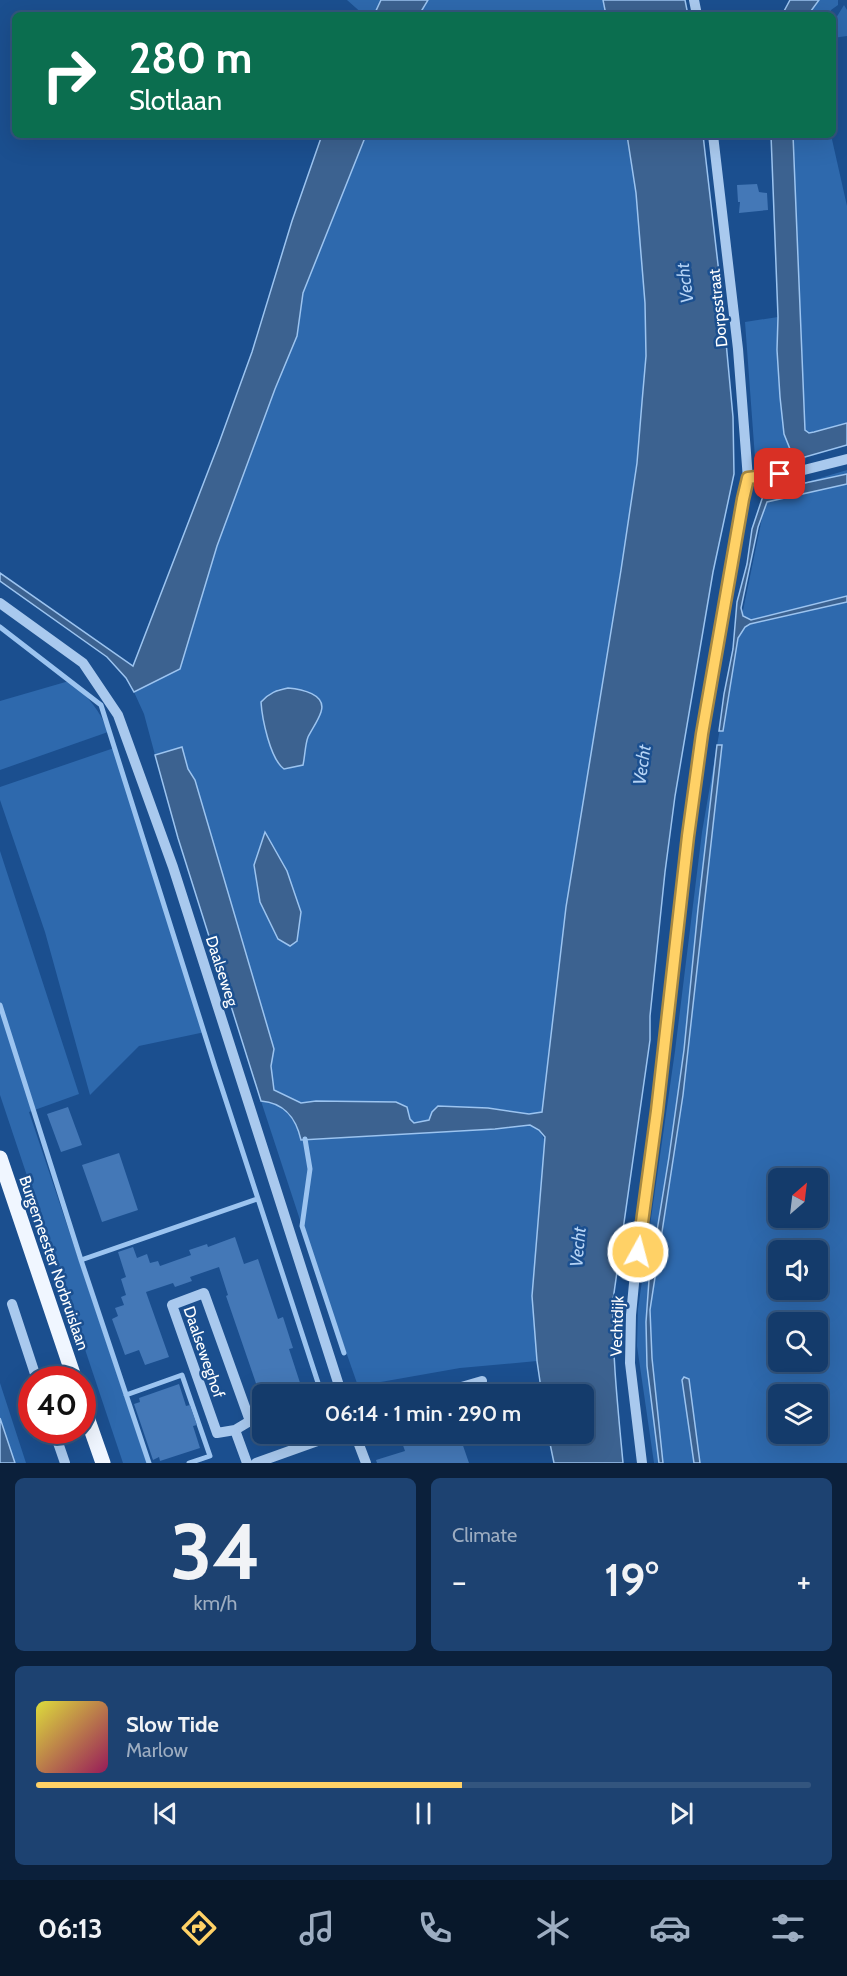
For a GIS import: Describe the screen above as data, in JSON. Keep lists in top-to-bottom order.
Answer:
{
  "streets": {
    "main road": ["Burgemeester Norbruislaan"],
    "street": [
      "Dorpsstraat",
      "Daalseweg",
      "Vechtdijk",
      "Daalseweghof"
    ]
  },
  "crossings": [
    ["Dorpsstraat", "Vechtdijk"]
  ],
  "water": ["Vecht"],
  "north": "top right",
  "page": {
    "turn": ["280 m", "Slotlaan"],
    "limit": "40",
    "trip": "06:14 · 1 min · 290 m",
    "tile": [
      ["34", "km/h"],
      "Climate"
    ],
    "heat": ["−", "19°", "+"],
    "song": ["Slow Tide", "Marlow"],
    "tabs": "06:13"
  }
}
